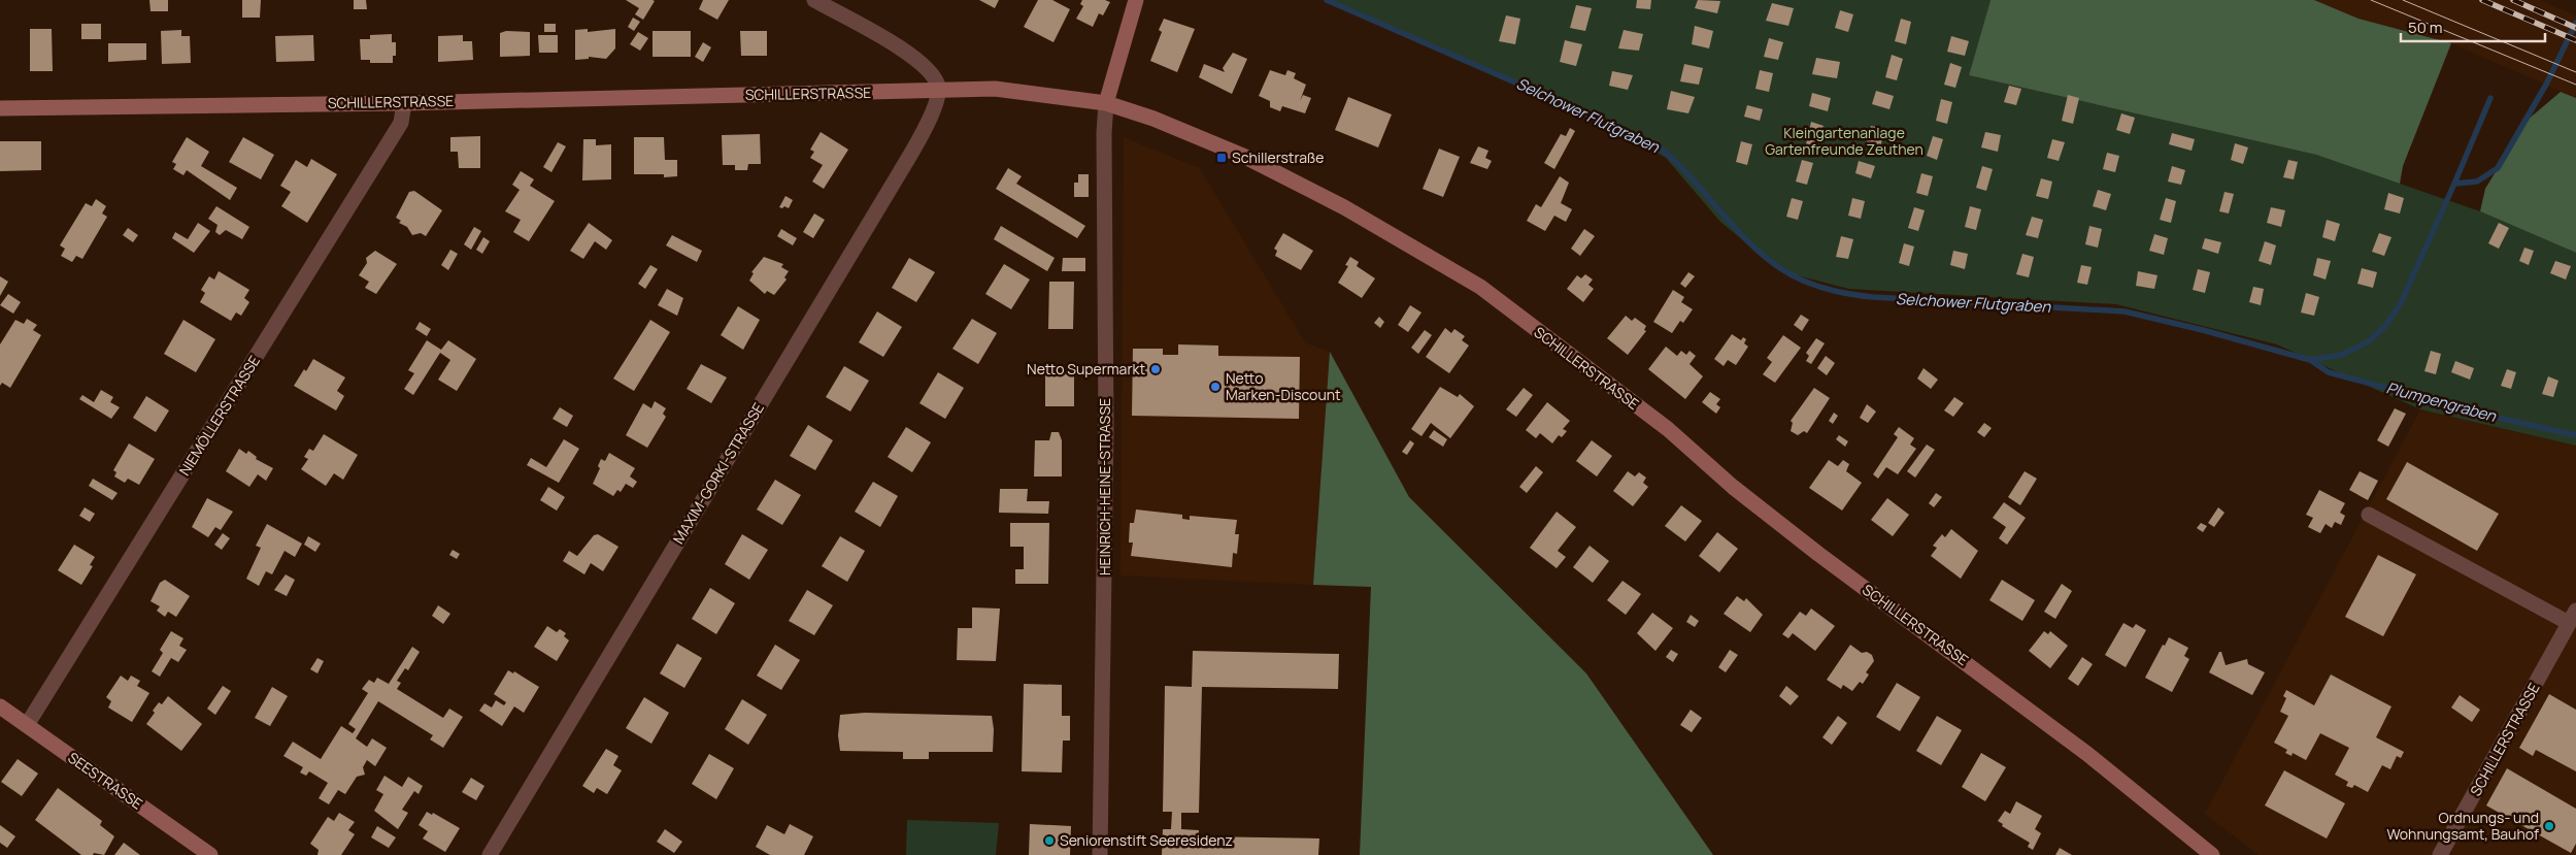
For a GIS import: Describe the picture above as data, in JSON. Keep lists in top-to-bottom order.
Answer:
{
  "streets": {
    "street": [
      "SCHILLERSTRASSE",
      "NIEMÖLLERSTRASSE",
      "MAXIM-GORKI-STRASSE",
      "HEINRICH-HEINE-STRASSE",
      "SEESTRASSE"
    ]
  },
  "crossings": [
    ["SCHILLERSTRASSE", "NIEMÖLLERSTRASSE"],
    ["SCHILLERSTRASSE", "MAXIM-GORKI-STRASSE"],
    ["SCHILLERSTRASSE", "HEINRICH-HEINE-STRASSE"],
    ["NIEMÖLLERSTRASSE", "SEESTRASSE"]
  ],
  "water": ["Selchower Flutgraben", "Plumpengraben"],
  "parks": ["Kleingartenanlage Gartenfreunde Zeuthen"],
  "places": {
    "transit": ["Schillerstraße"],
    "other": [
      "Netto Supermarkt",
      "Netto Marken-Discount",
      "Ordnungs- und Wohnungsamt, Bauhof",
      "Seniorenstift Seeresidenz"
    ]
  },
  "scale_bar": "50 m"
}
